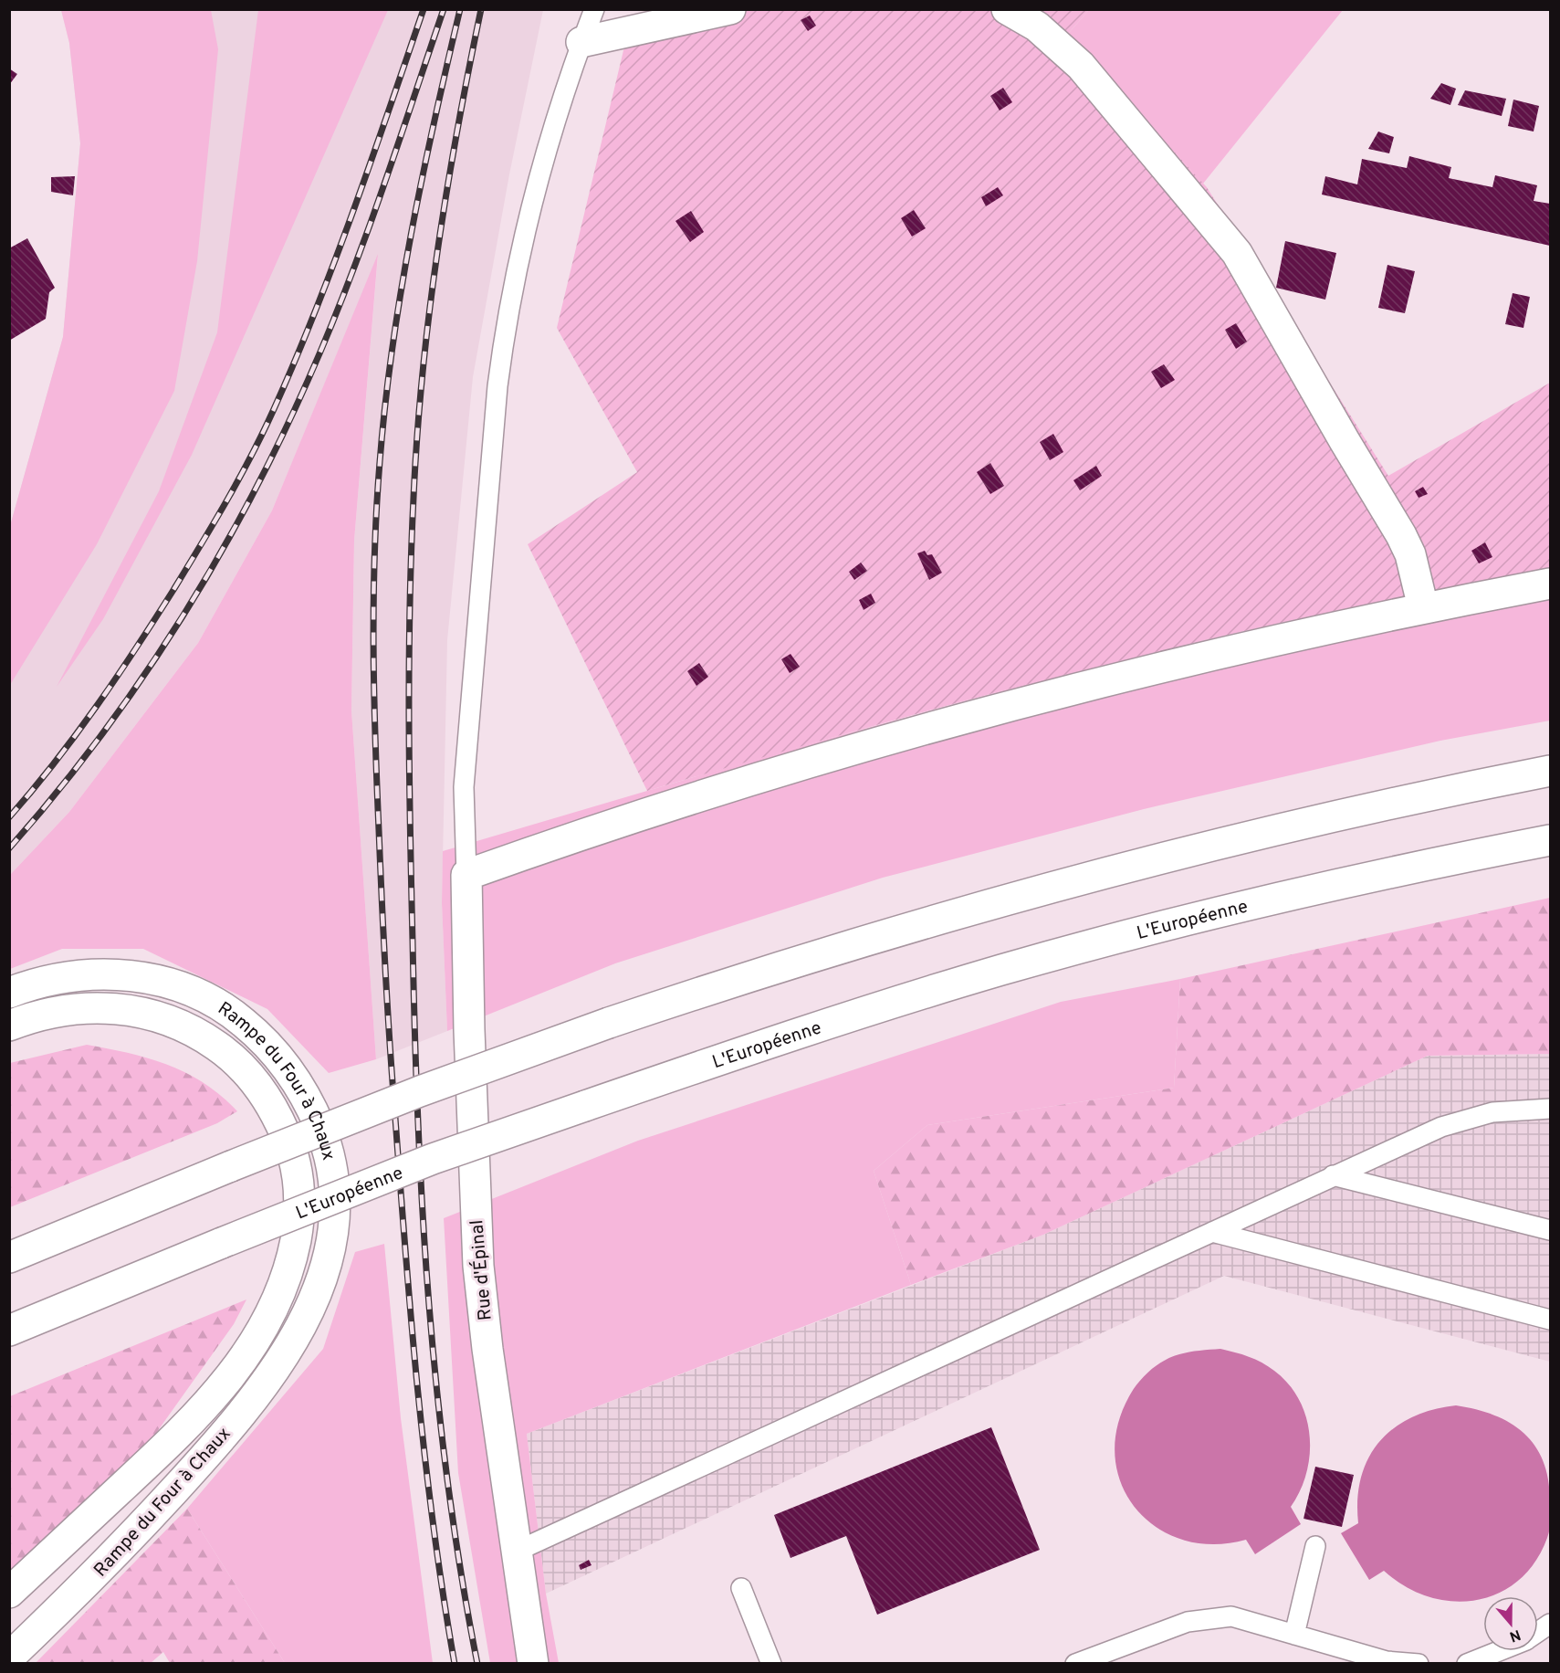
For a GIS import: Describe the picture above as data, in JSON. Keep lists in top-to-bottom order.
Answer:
{
  "streets": {
    "main road": ["L'Européenne", "Rampe du Four à Chaux", "Rue d'Épinal"]
  },
  "north": "bottom"
}
